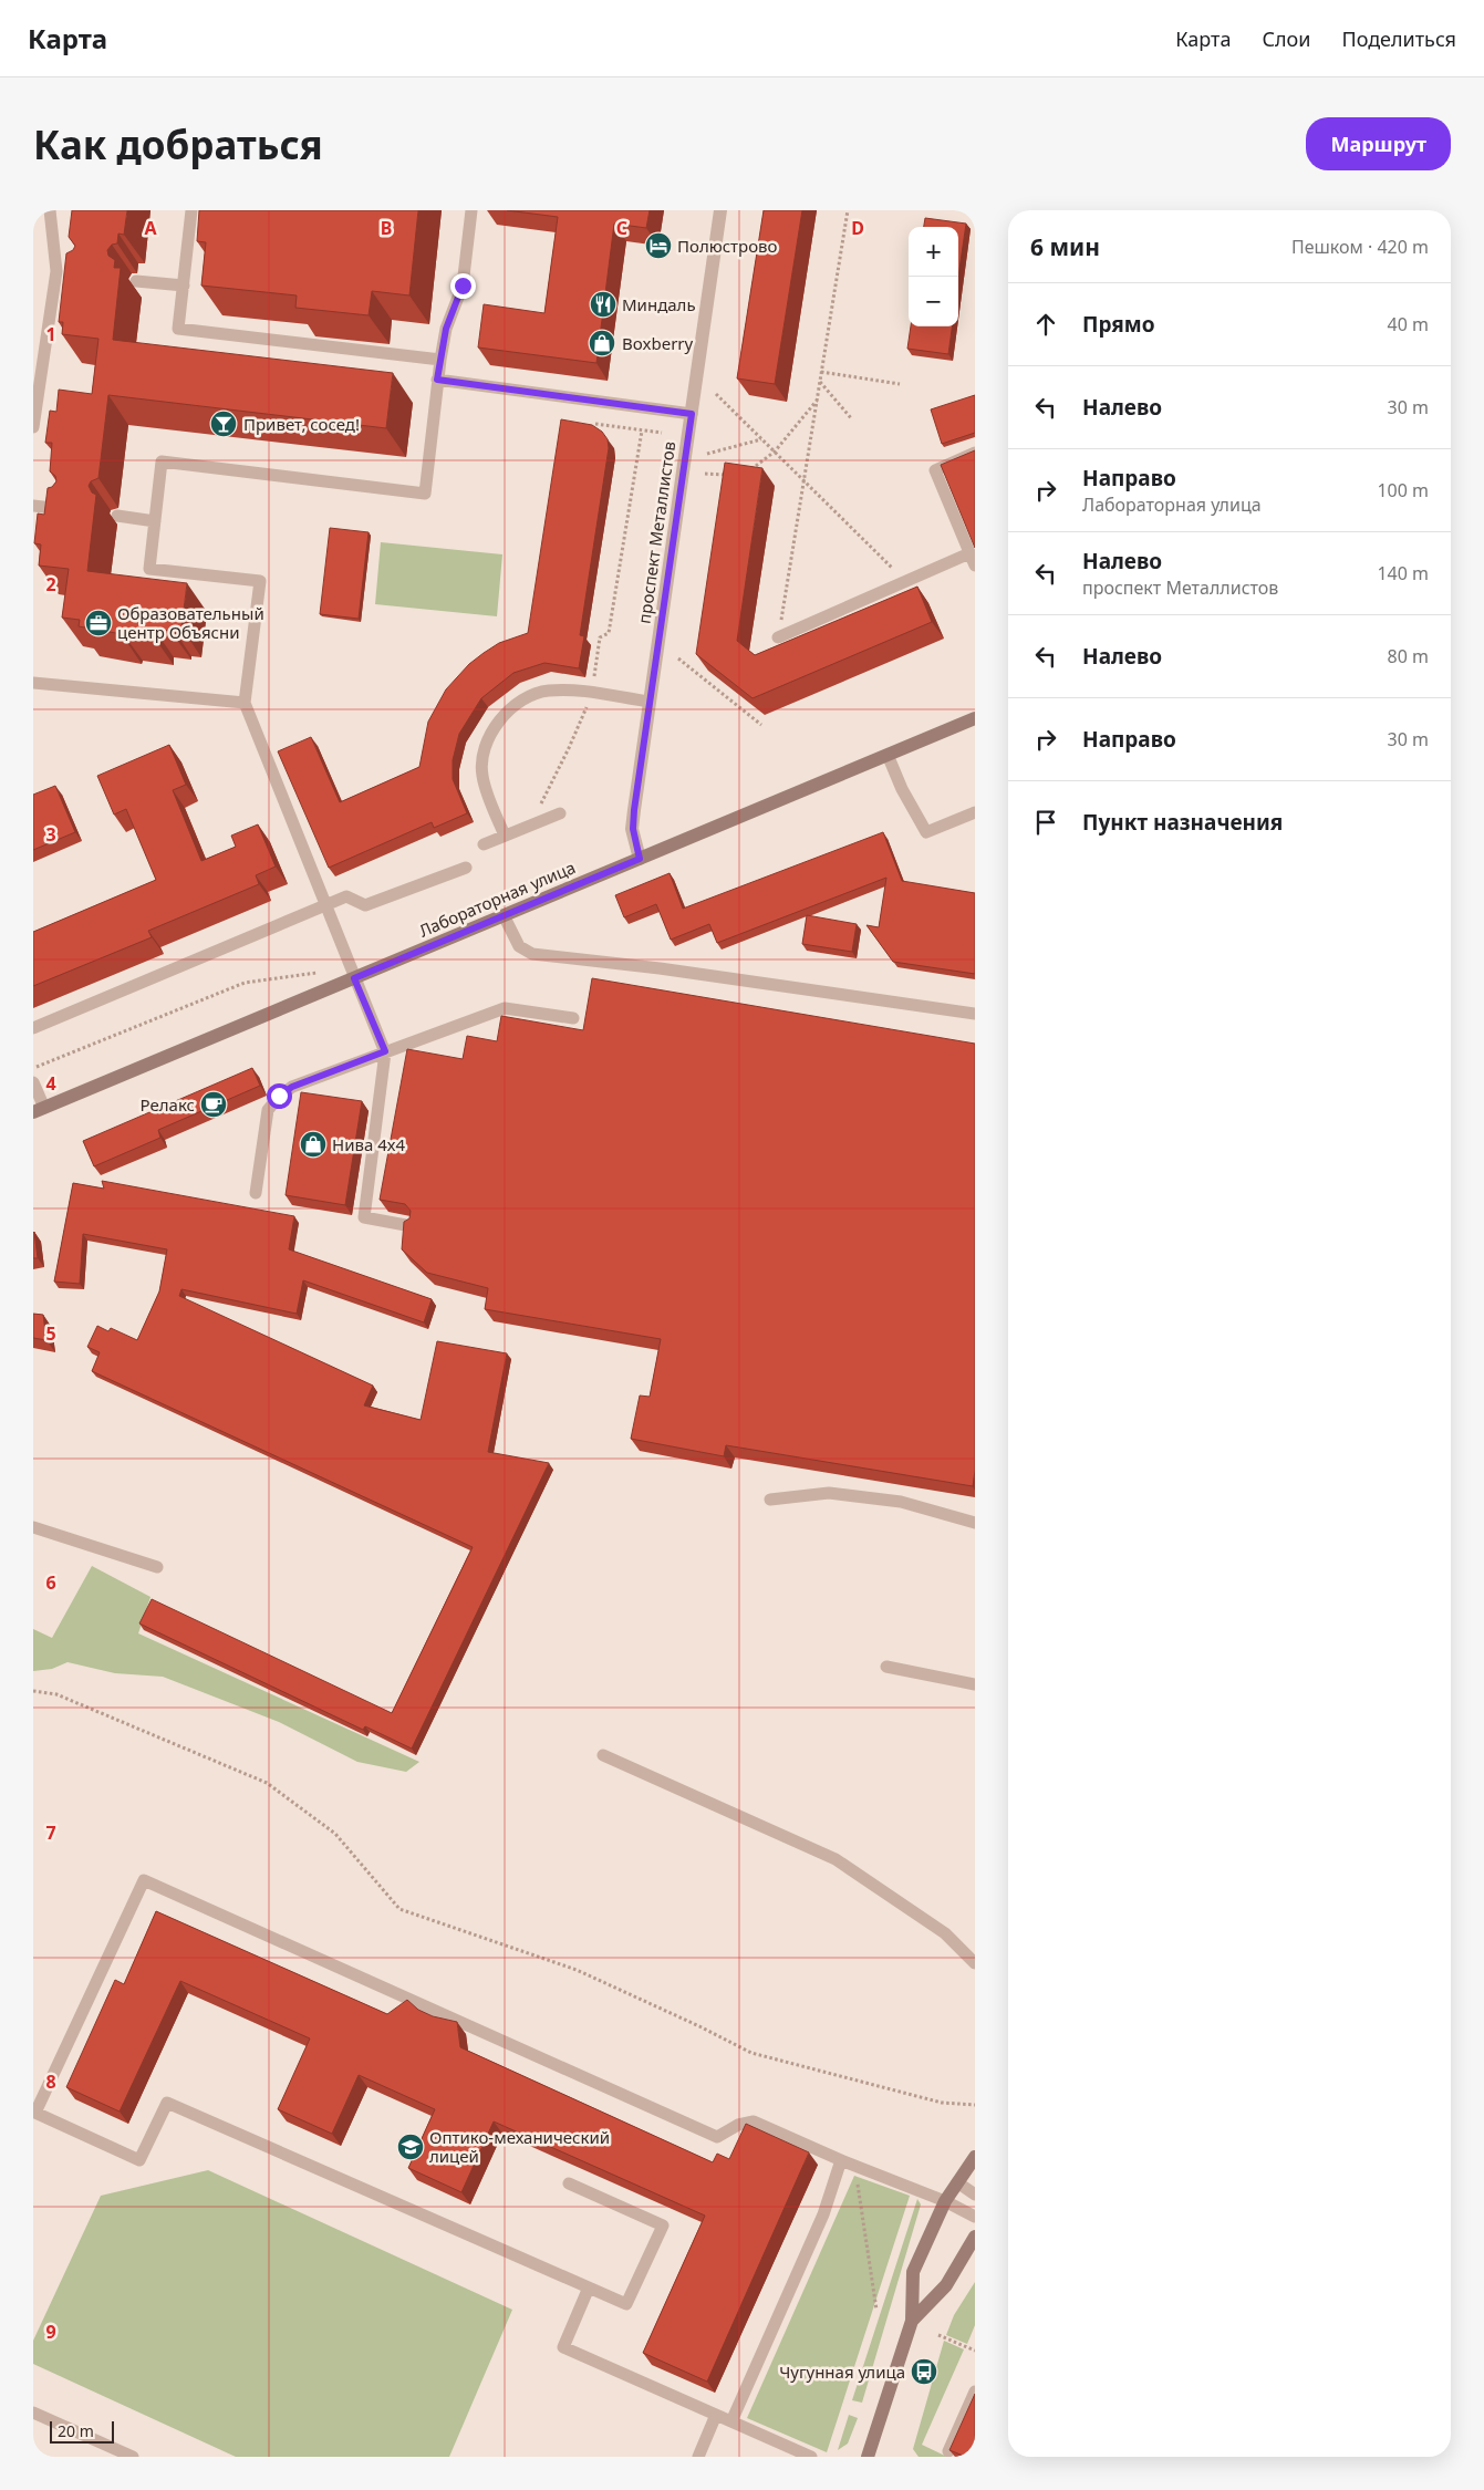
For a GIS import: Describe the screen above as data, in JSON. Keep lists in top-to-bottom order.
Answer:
{
  "streets": {
    "street": ["проспект Металлистов", "Лабораторная улица"]
  },
  "crossings": [
    ["проспект Металлистов", "Лабораторная улица"]
  ],
  "places": {
    "hotel": ["Полюстрово"],
    "restaurant": ["Миндаль"],
    "shop": ["Boxberry", "Нива 4х4"],
    "bar": ["Привет, сосед!"],
    "office": ["Образовательный центр Объясни"],
    "cafe": ["Релакс"],
    "school or university": ["Оптико-механический лицей"],
    "bus stop": ["Чугунная улица"]
  },
  "scale_bar": "20 m",
  "page": {
    "header": "Карта",
    "nav": ["Карта", "Слои", "Поделиться"],
    "buttons": "Маршрут",
    "title": "Как добраться",
    "heading": ["6 мин", "Пешком · 420 m"],
    "map_buttons": ["+", "−"],
    "list": [
      ["Прямо", "40 m"],
      ["Налево", "30 m"],
      ["Направо", "Лабораторная улица", "100 m"],
      ["Налево", "проспект Металлистов", "140 m"],
      ["Налево", "80 m"],
      ["Направо", "30 m"],
      "Пункт назначения"
    ],
    "scale": "20 m"
  },
  "grid": {
    "columns": [
      "A",
      "B",
      "C",
      "D"
    ],
    "rows": [
      "1",
      "2",
      "3",
      "4",
      "5",
      "6",
      "7",
      "8",
      "9"
    ]
  }
}
